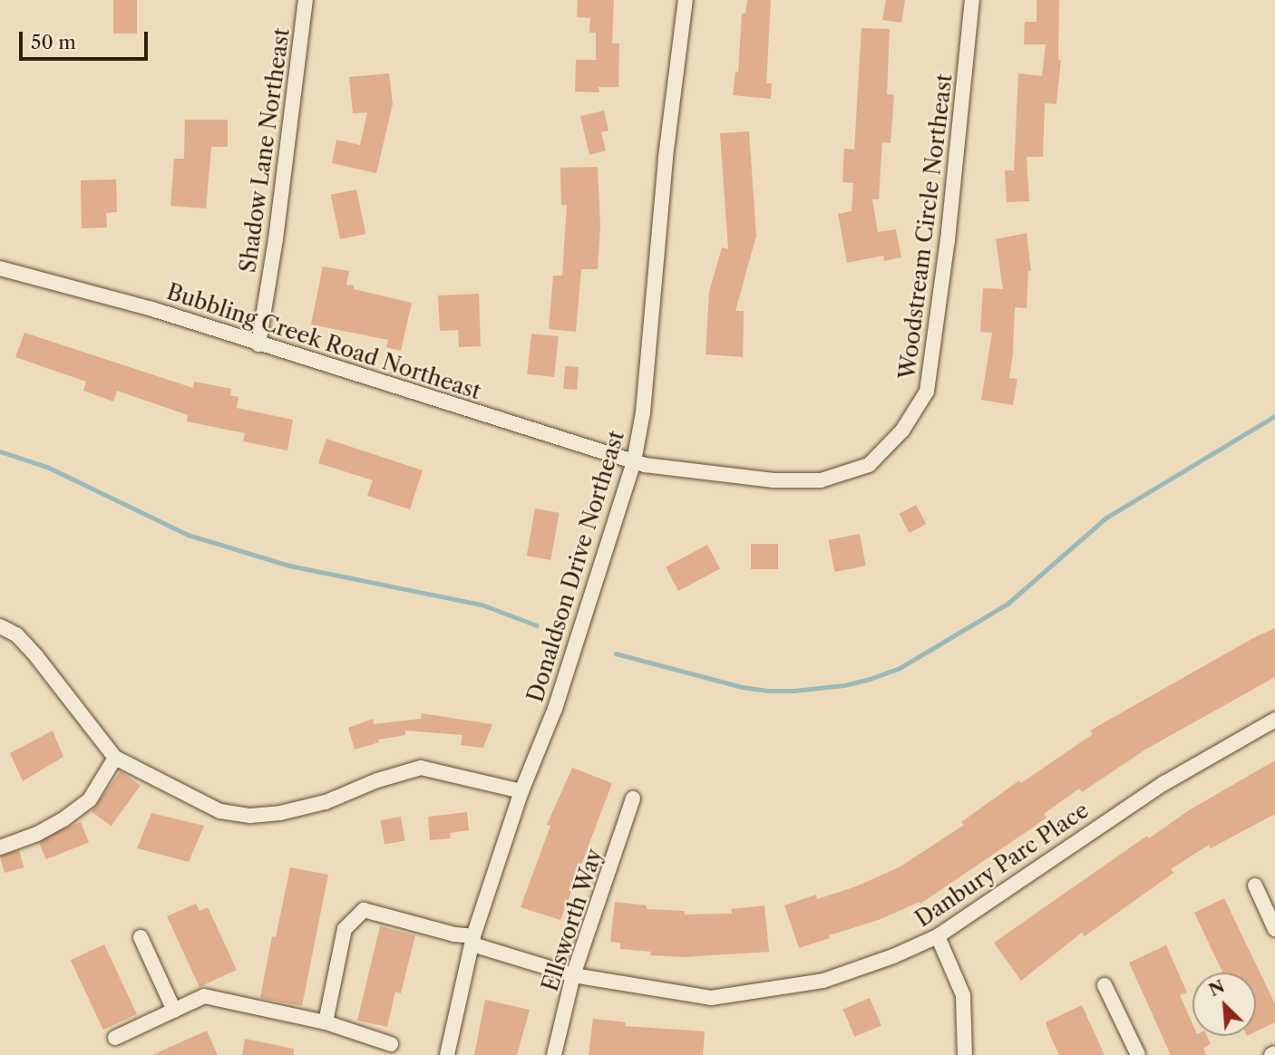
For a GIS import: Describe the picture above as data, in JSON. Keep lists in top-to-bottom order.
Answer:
{
  "streets": {
    "street": [
      "Shadow Lane Northeast",
      "Woodstream Circle Northeast",
      "Bubbling Creek Road Northeast",
      "Donaldson Drive Northeast",
      "Danbury Parc Place",
      "Ellsworth Way"
    ]
  },
  "crossings": [
    ["Shadow Lane Northeast", "Bubbling Creek Road Northeast"],
    ["Woodstream Circle Northeast", "Bubbling Creek Road Northeast"],
    ["Woodstream Circle Northeast", "Donaldson Drive Northeast"],
    ["Bubbling Creek Road Northeast", "Donaldson Drive Northeast"],
    ["Donaldson Drive Northeast", "Danbury Parc Place"],
    ["Danbury Parc Place", "Ellsworth Way"]
  ],
  "scale_bar": "50 m",
  "north": "top left"
}
